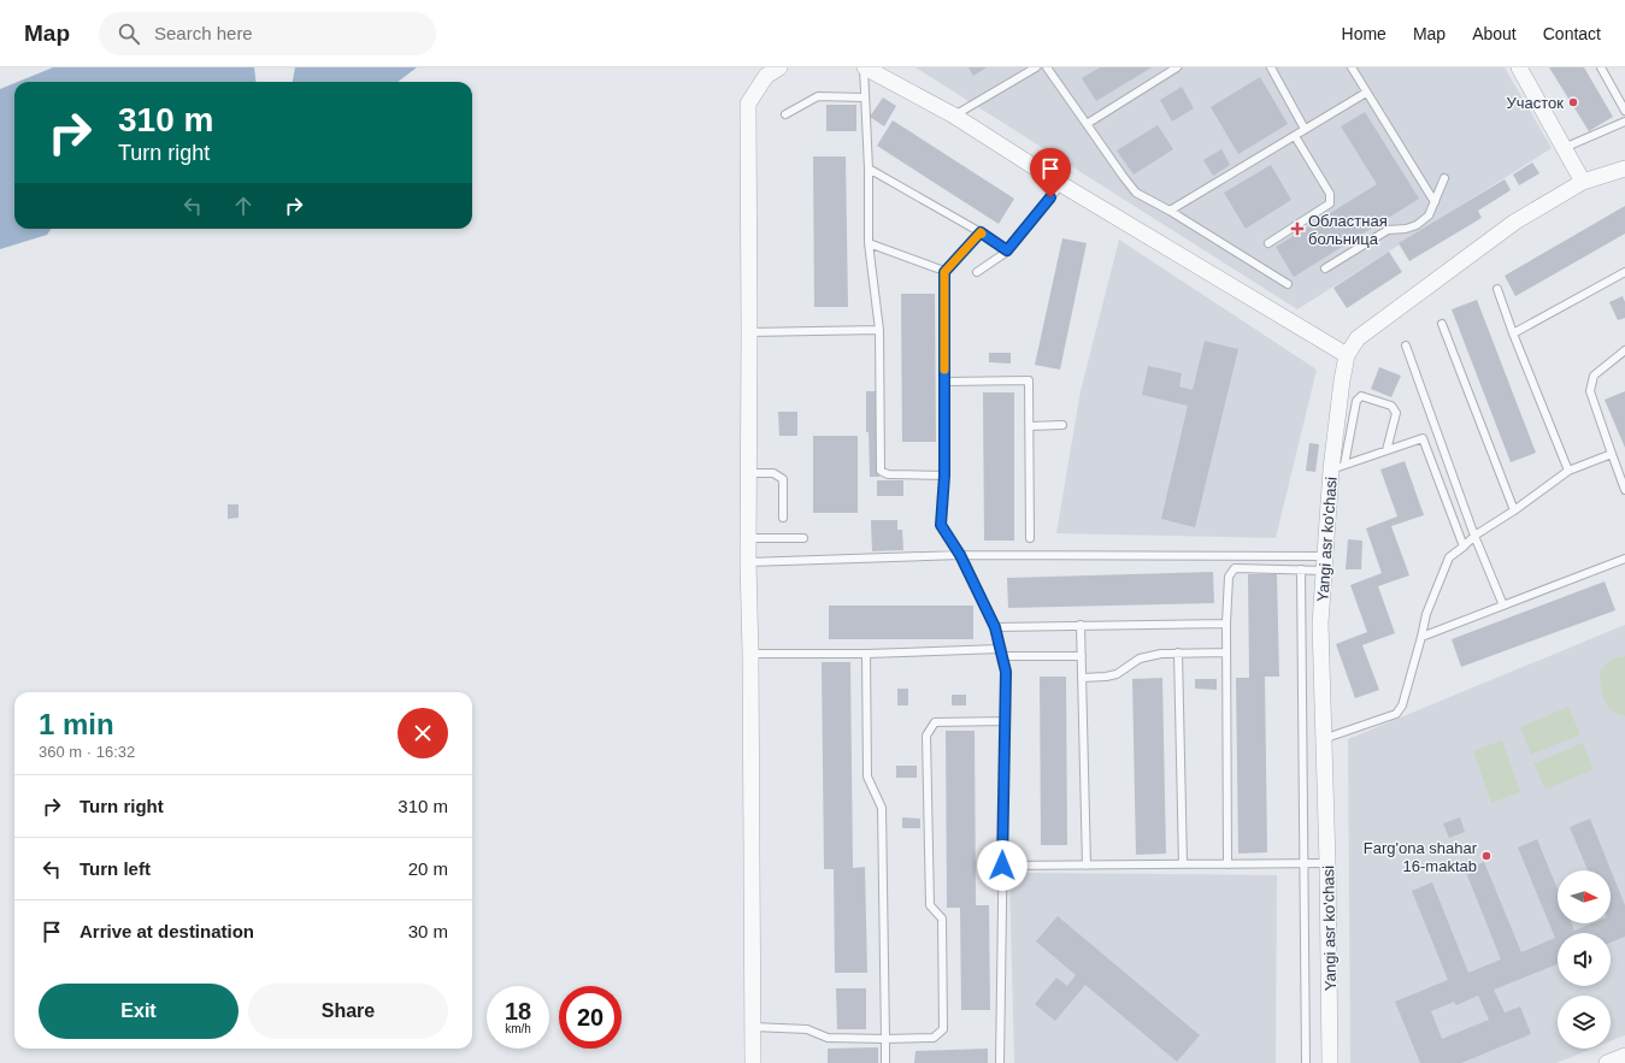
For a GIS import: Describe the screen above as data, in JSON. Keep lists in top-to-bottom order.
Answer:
{
  "streets": {
    "street": ["Yangi asr ko'chasi"]
  },
  "places": {
    "other": ["Участок", "Farg'ona shahar 16-maktab"],
    "health": ["Областная больница"]
  },
  "north": "right",
  "page": {
    "header": "Map",
    "search": "Search here",
    "nav": [
      "Home",
      "Map",
      "About",
      "Contact"
    ],
    "turn": ["310 m", "Turn right"],
    "heading": ["1 min", "360 m · 16:32"],
    "list": [
      {
        "name": "Turn right",
        "value": "310 m"
      },
      {
        "name": "Turn left",
        "value": "20 m"
      },
      {
        "name": "Arrive at destination",
        "value": "30 m"
      }
    ],
    "buttons": ["Exit", "Share"],
    "speed": "18 km/h",
    "limit": "20"
  }
}
